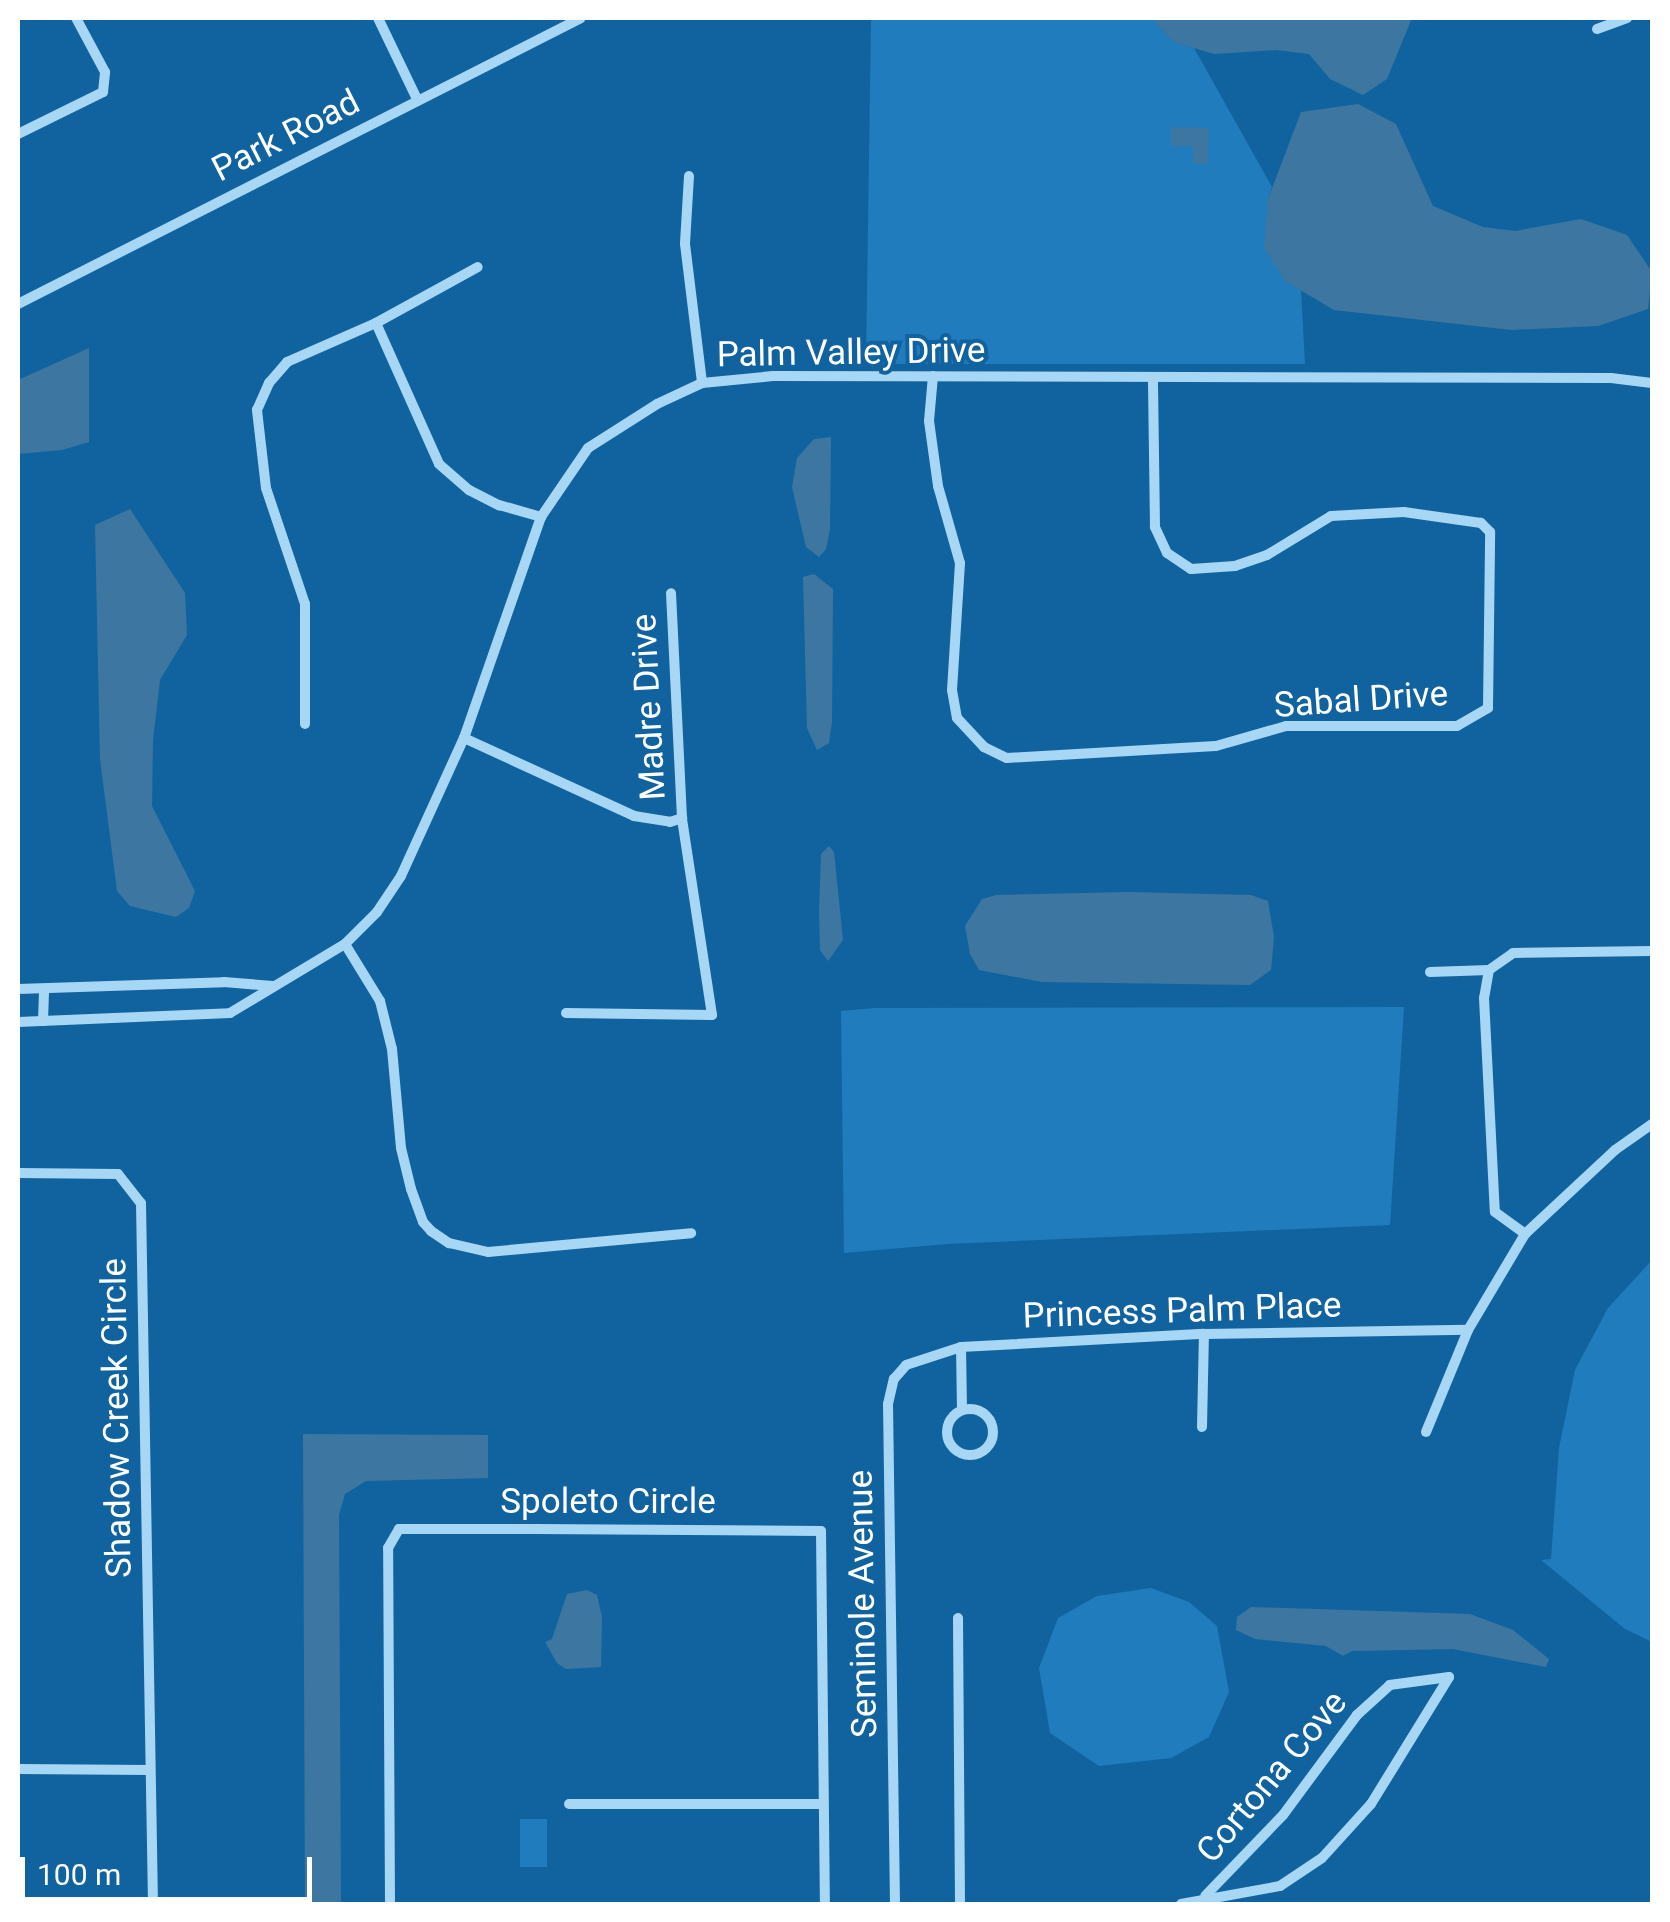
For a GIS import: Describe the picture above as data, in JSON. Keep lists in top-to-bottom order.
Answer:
{
  "streets": {
    "street": [
      "Park Road",
      "Palm Valley Drive",
      "Sabal Drive",
      "Madre Drive",
      "Princess Palm Place",
      "Shadow Creek Circle",
      "Spoleto Circle",
      "Seminole Avenue",
      "Cortona Cove"
    ]
  },
  "crossings": [
    ["Palm Valley Drive", "Sabal Drive"],
    ["Princess Palm Place", "Seminole Avenue"]
  ],
  "scale_bar": "100 m"
}
